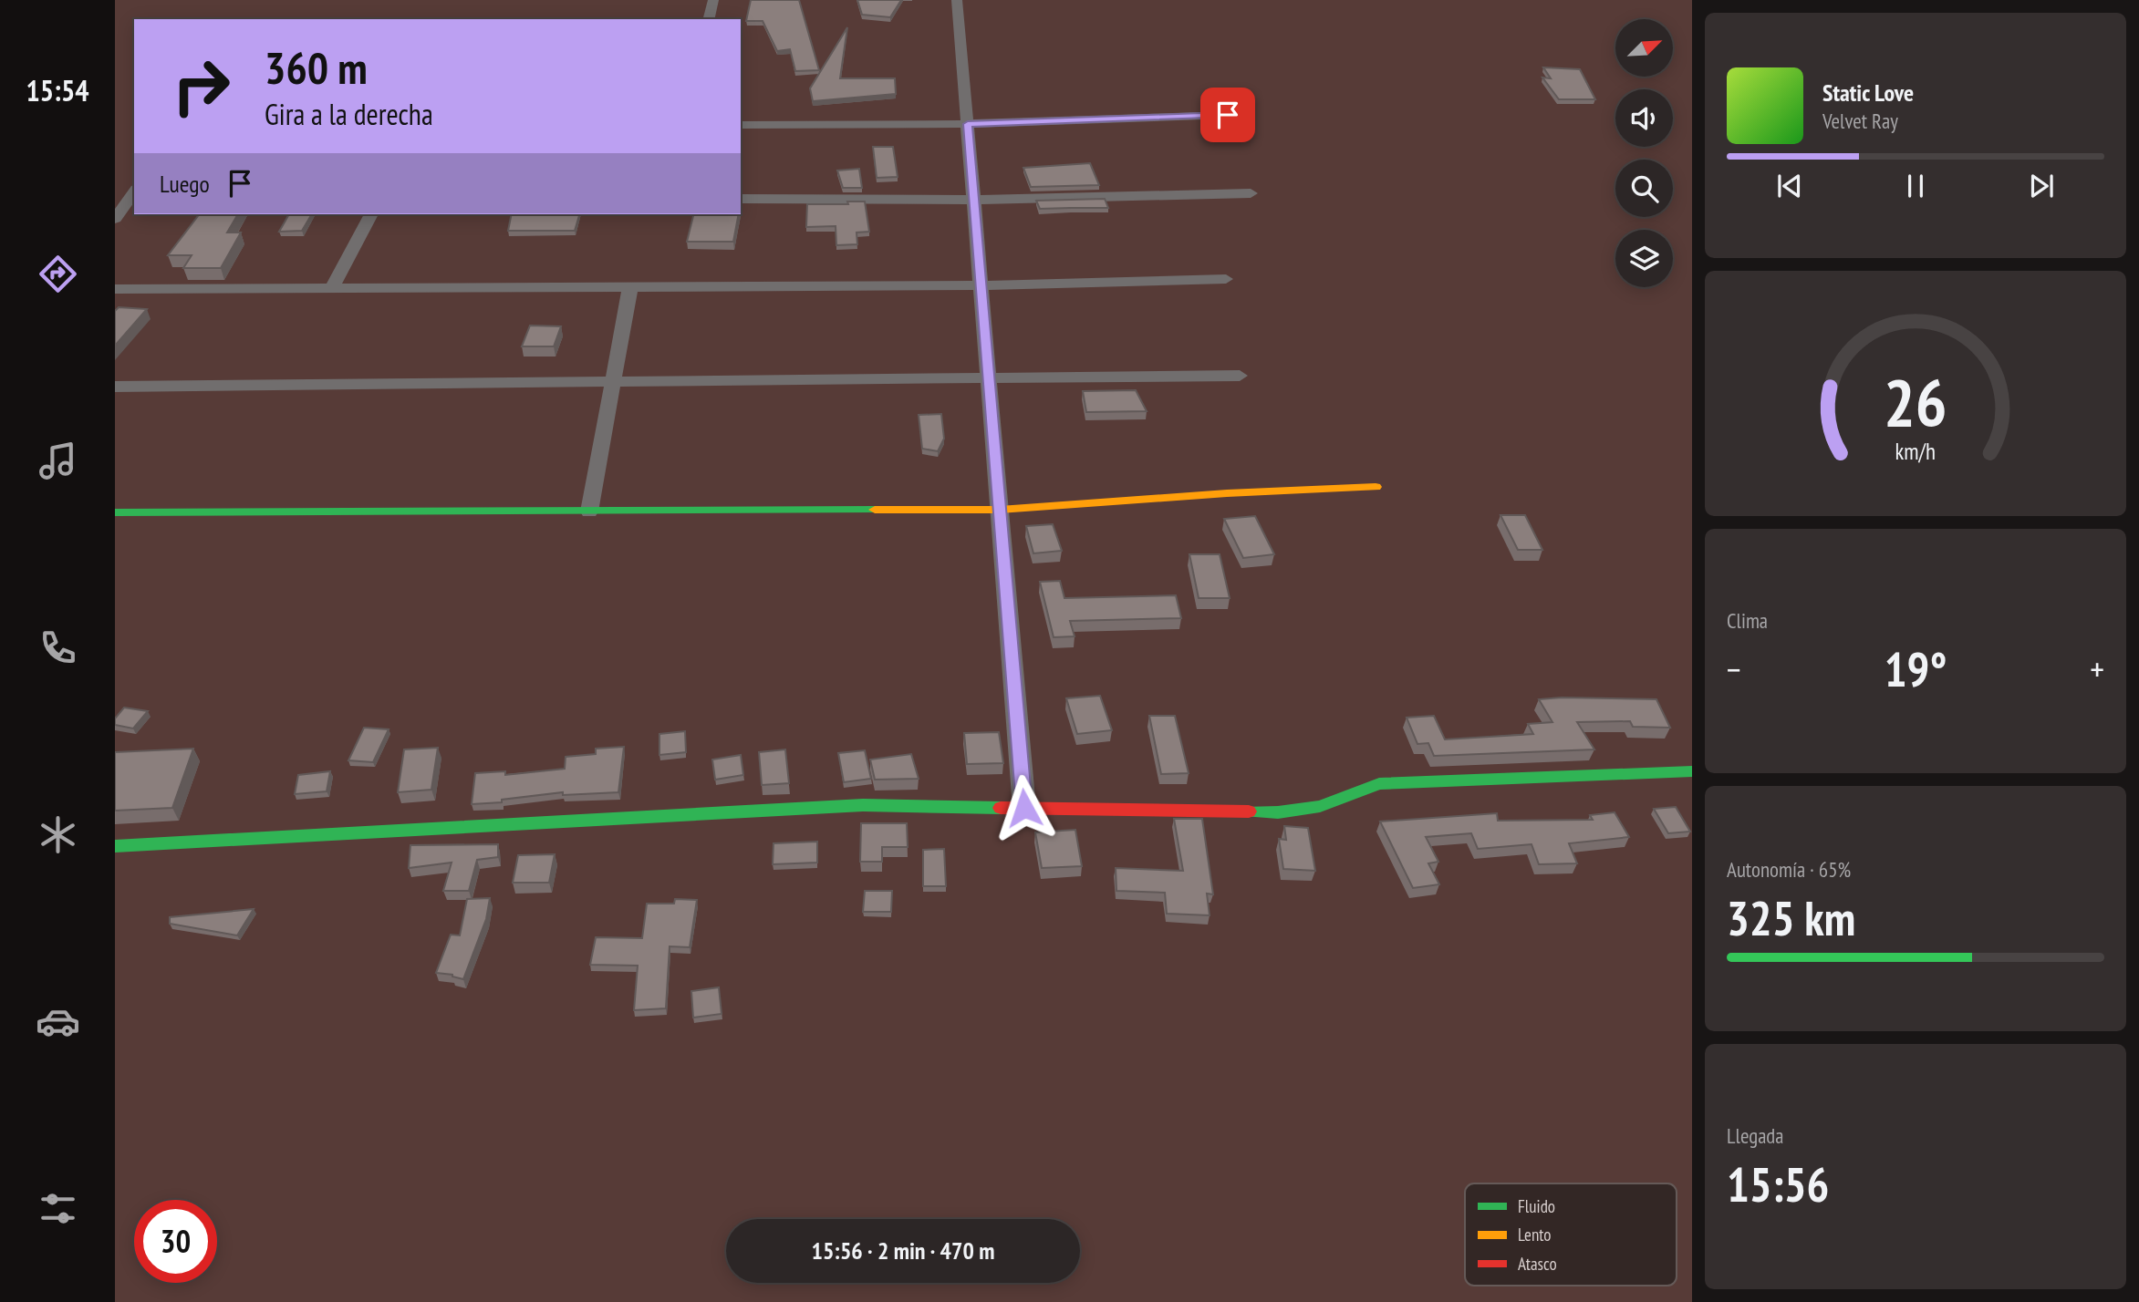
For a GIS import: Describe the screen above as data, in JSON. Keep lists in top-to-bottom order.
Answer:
{
  "legend": ["Fluido", "Lento", "Atasco"],
  "north": "top right",
  "page": {
    "tabs": "15:54",
    "turn": ["360 m", "Gira a la derecha"],
    "song": ["Static Love", "Velvet Ray"],
    "then": "Luego",
    "tile": [
      "Clima",
      ["Autonomía · 65%", "325 km"],
      ["Llegada", "15:56"]
    ],
    "heat": ["−", "19°", "+"],
    "limit": "30",
    "trip": "15:56 · 2 min · 470 m",
    "gauge": ["26", "km/h"]
  }
}
